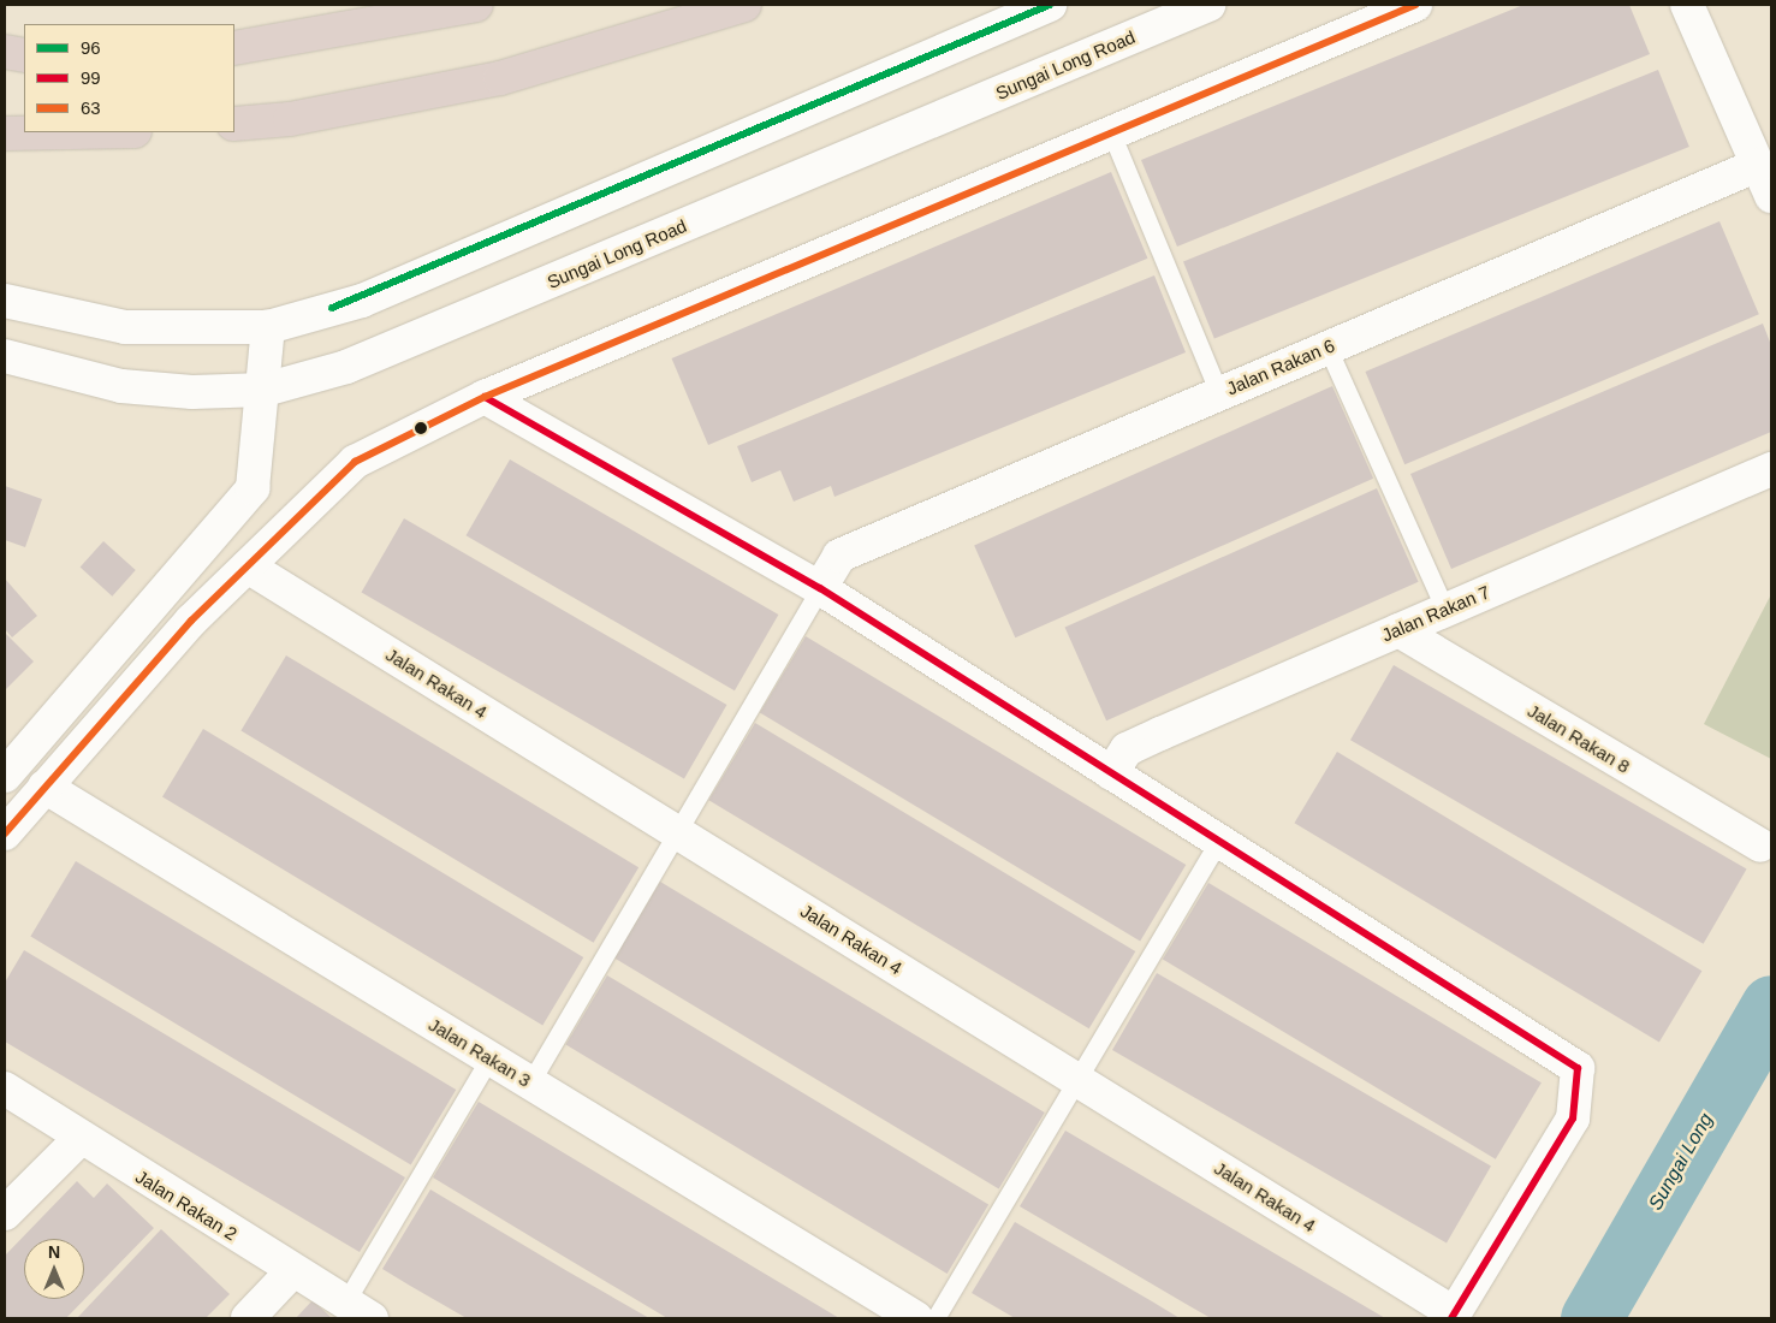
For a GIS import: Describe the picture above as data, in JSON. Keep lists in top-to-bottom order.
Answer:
{
  "streets": {
    "street": [
      "Sungai Long Road",
      "Jalan Rakan 6",
      "Jalan Rakan 7",
      "Jalan Rakan 4",
      "Jalan Rakan 8",
      "Jalan Rakan 3",
      "Jalan Rakan 2"
    ]
  },
  "crossings": [
    ["Jalan Rakan 7", "Jalan Rakan 8"]
  ],
  "water": ["Sungai Long"],
  "lines": ["transit line 96", "transit line 63", "transit line 99"],
  "legend": ["96", "99", "63"],
  "north": "top"
}
